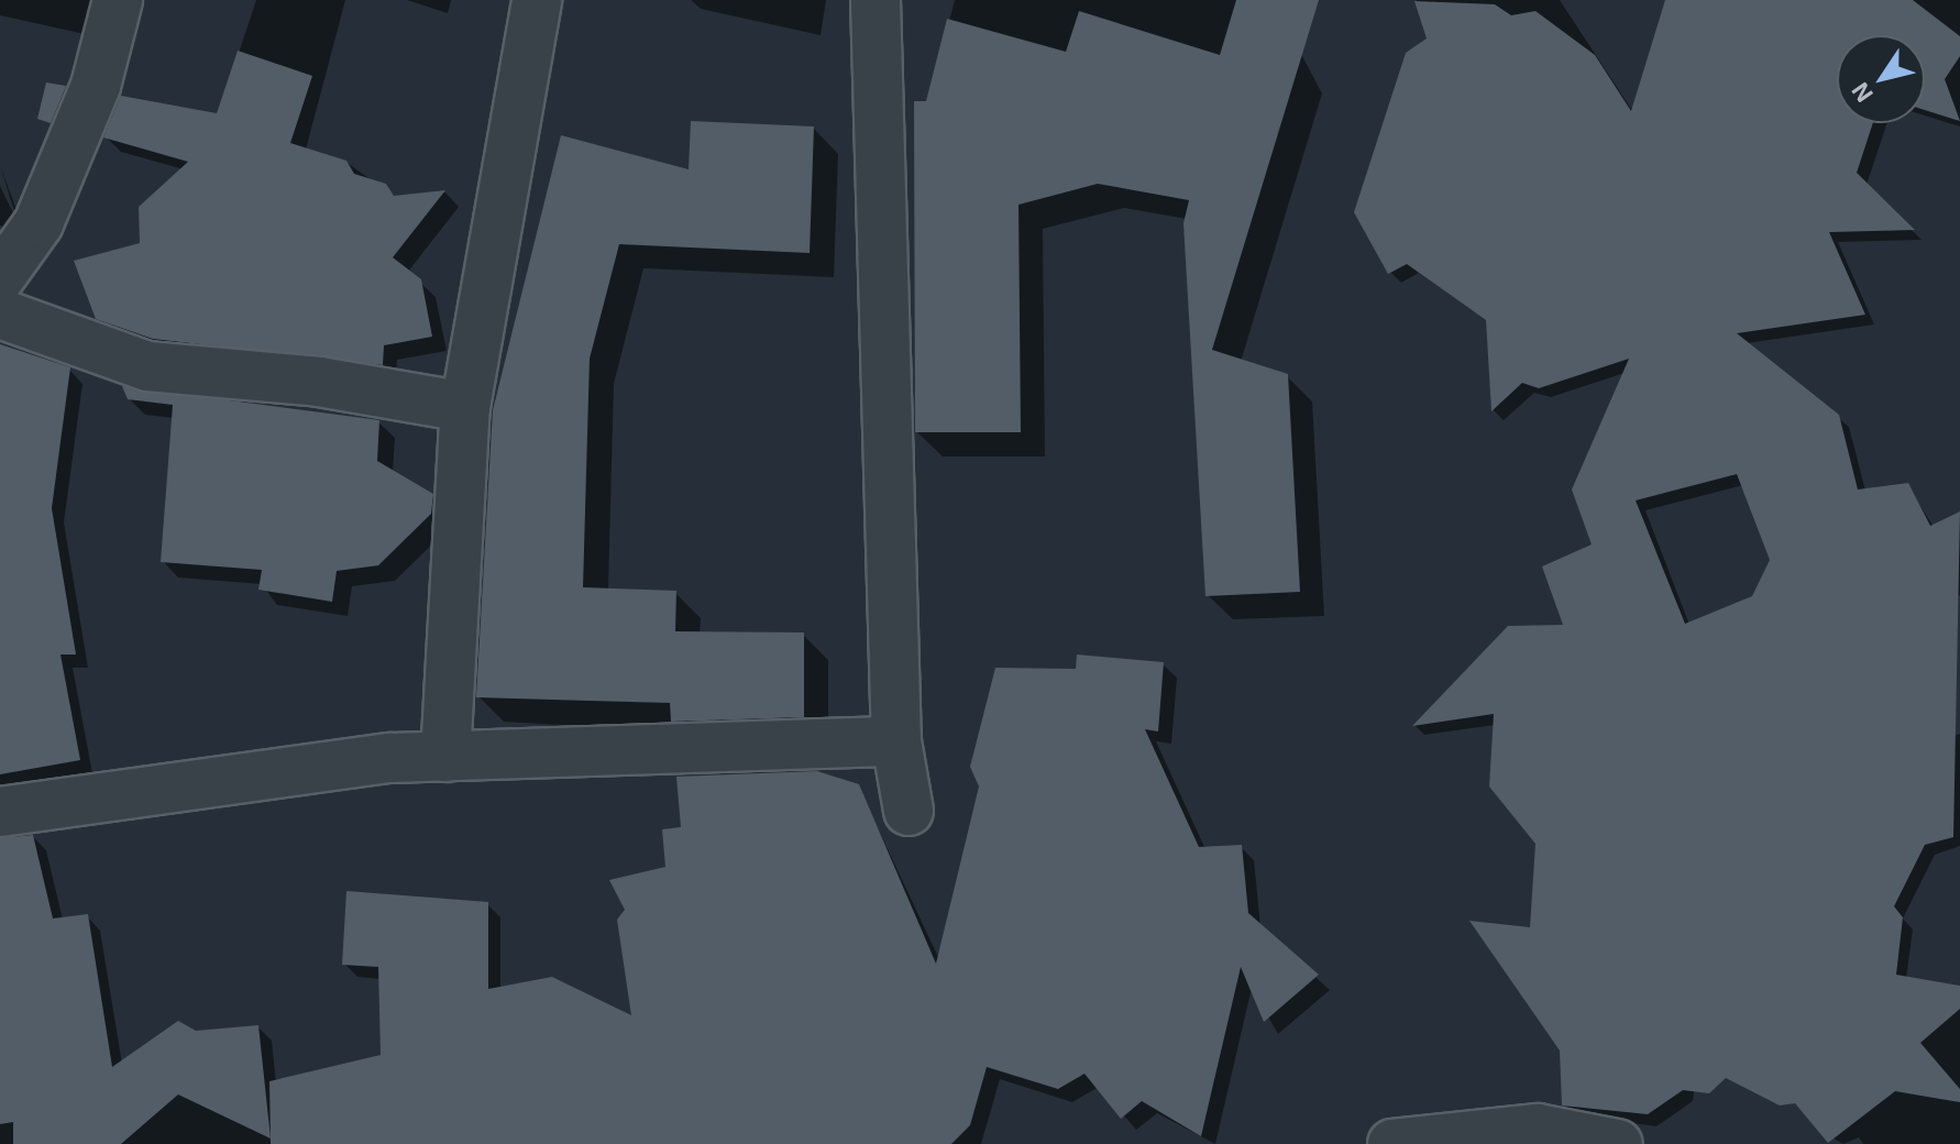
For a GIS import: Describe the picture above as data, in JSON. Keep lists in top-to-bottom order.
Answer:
{
  "north": "bottom left"
}
